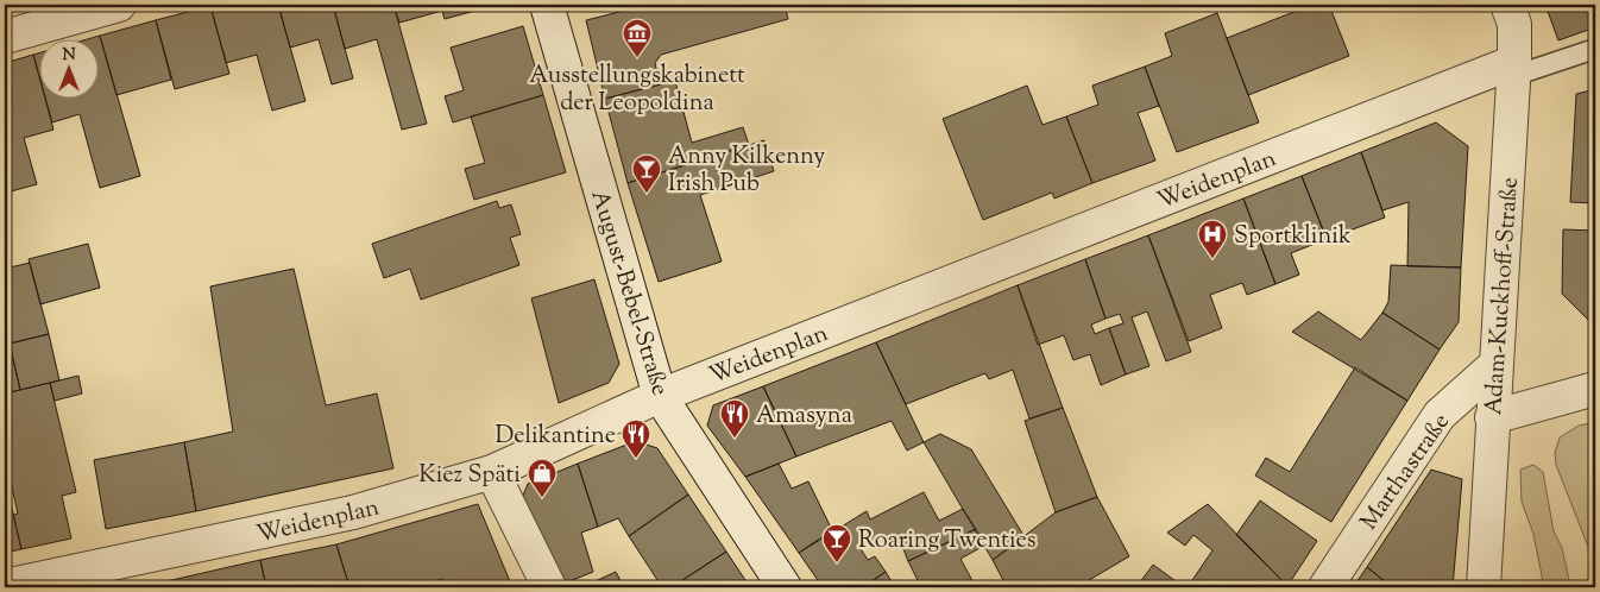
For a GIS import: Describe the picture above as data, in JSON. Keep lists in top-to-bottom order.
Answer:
{
  "streets": {
    "street": [
      "Weidenplan",
      "August-Bebel-Straße",
      "Adam-Kuckhoff-Straße",
      "Marthastraße"
    ]
  },
  "crossings": [
    ["Weidenplan", "August-Bebel-Straße"],
    ["Weidenplan", "Adam-Kuckhoff-Straße"],
    ["Adam-Kuckhoff-Straße", "Marthastraße"]
  ],
  "places": {
    "museum": ["Ausstellungskabinett der Leopoldina"],
    "bar": ["Anny Kilkenny Irish Pub", "Roaring Twenties"],
    "hospital": ["Sportklinik"],
    "restaurant": ["Amasyna", "Delikantine"],
    "shop": ["Kiez Späti"]
  },
  "north": "top"
}
